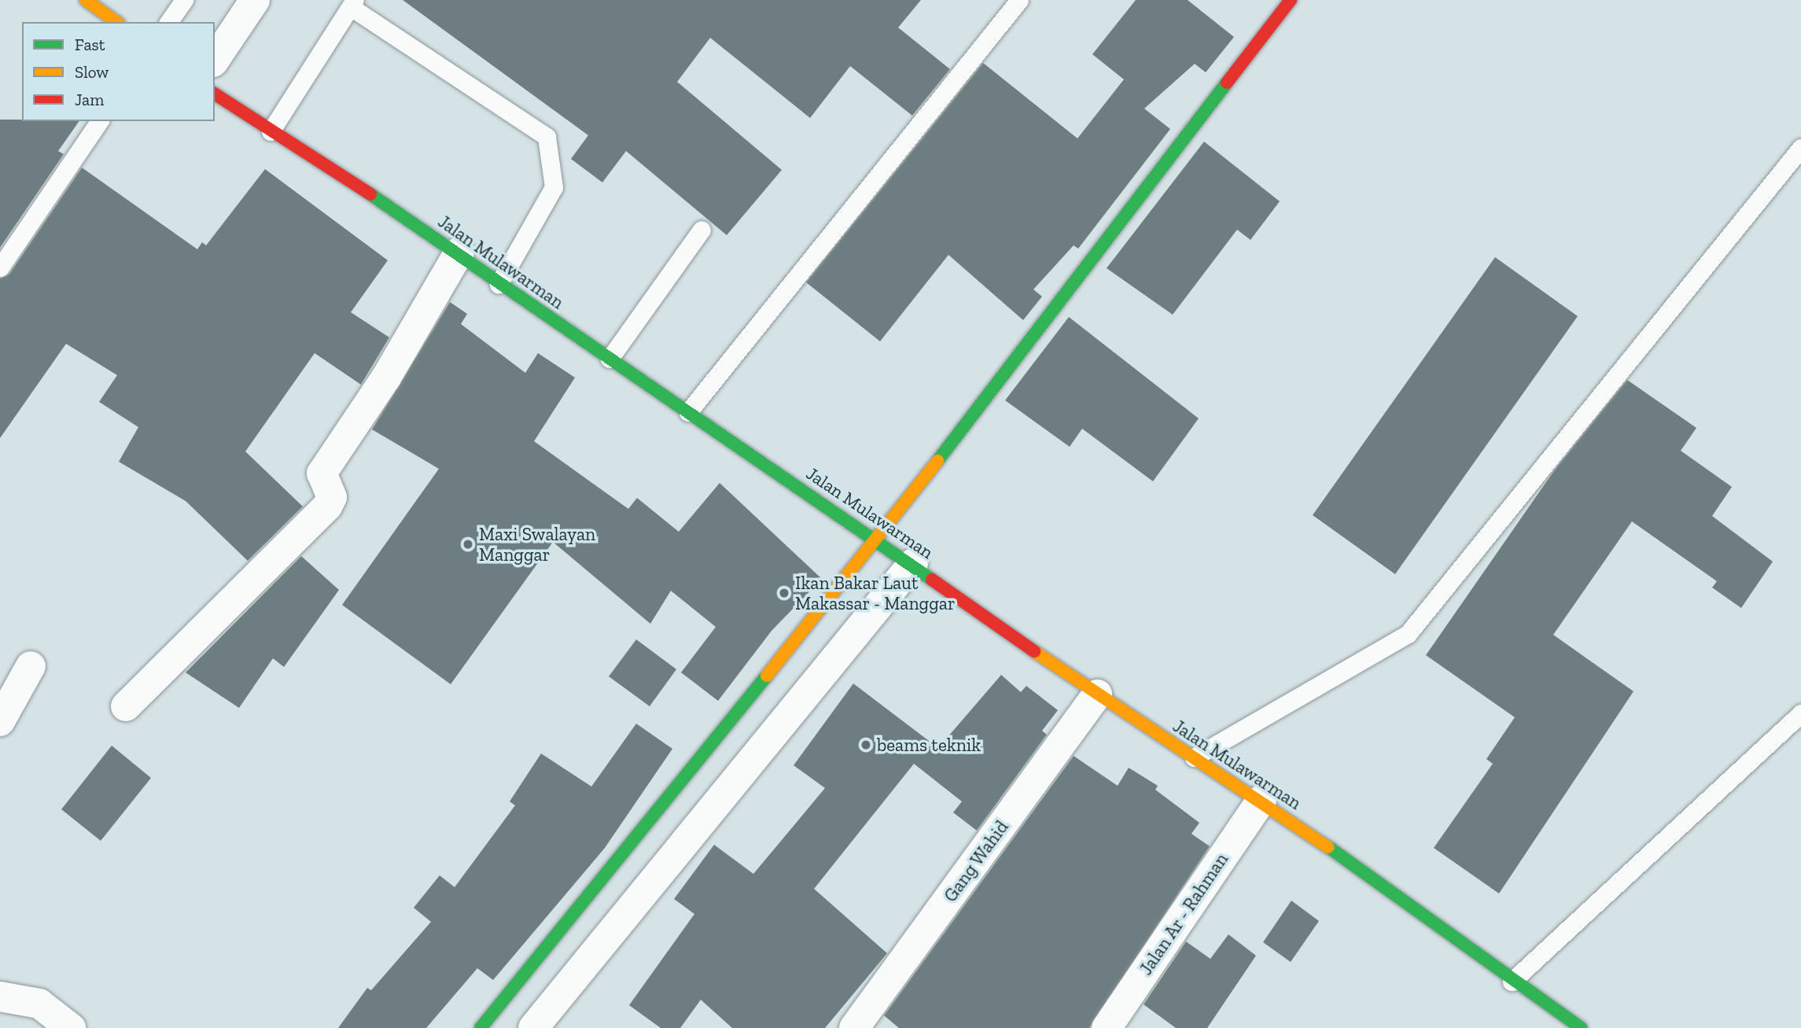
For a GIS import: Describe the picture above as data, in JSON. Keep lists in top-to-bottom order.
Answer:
{
  "streets": {
    "main road": ["Jalan Mulawarman"],
    "street": ["Gang Wahid", "Jalan Ar - Rahman"]
  },
  "crossings": [
    ["Jalan Mulawarman", "Gang Wahid"],
    ["Jalan Mulawarman", "Jalan Ar - Rahman"]
  ],
  "places": ["Maxi Swalayan Manggar", "Ikan Bakar Laut Makassar - Manggar", "beams teknik"],
  "legend": ["Fast", "Slow", "Jam"]
}
